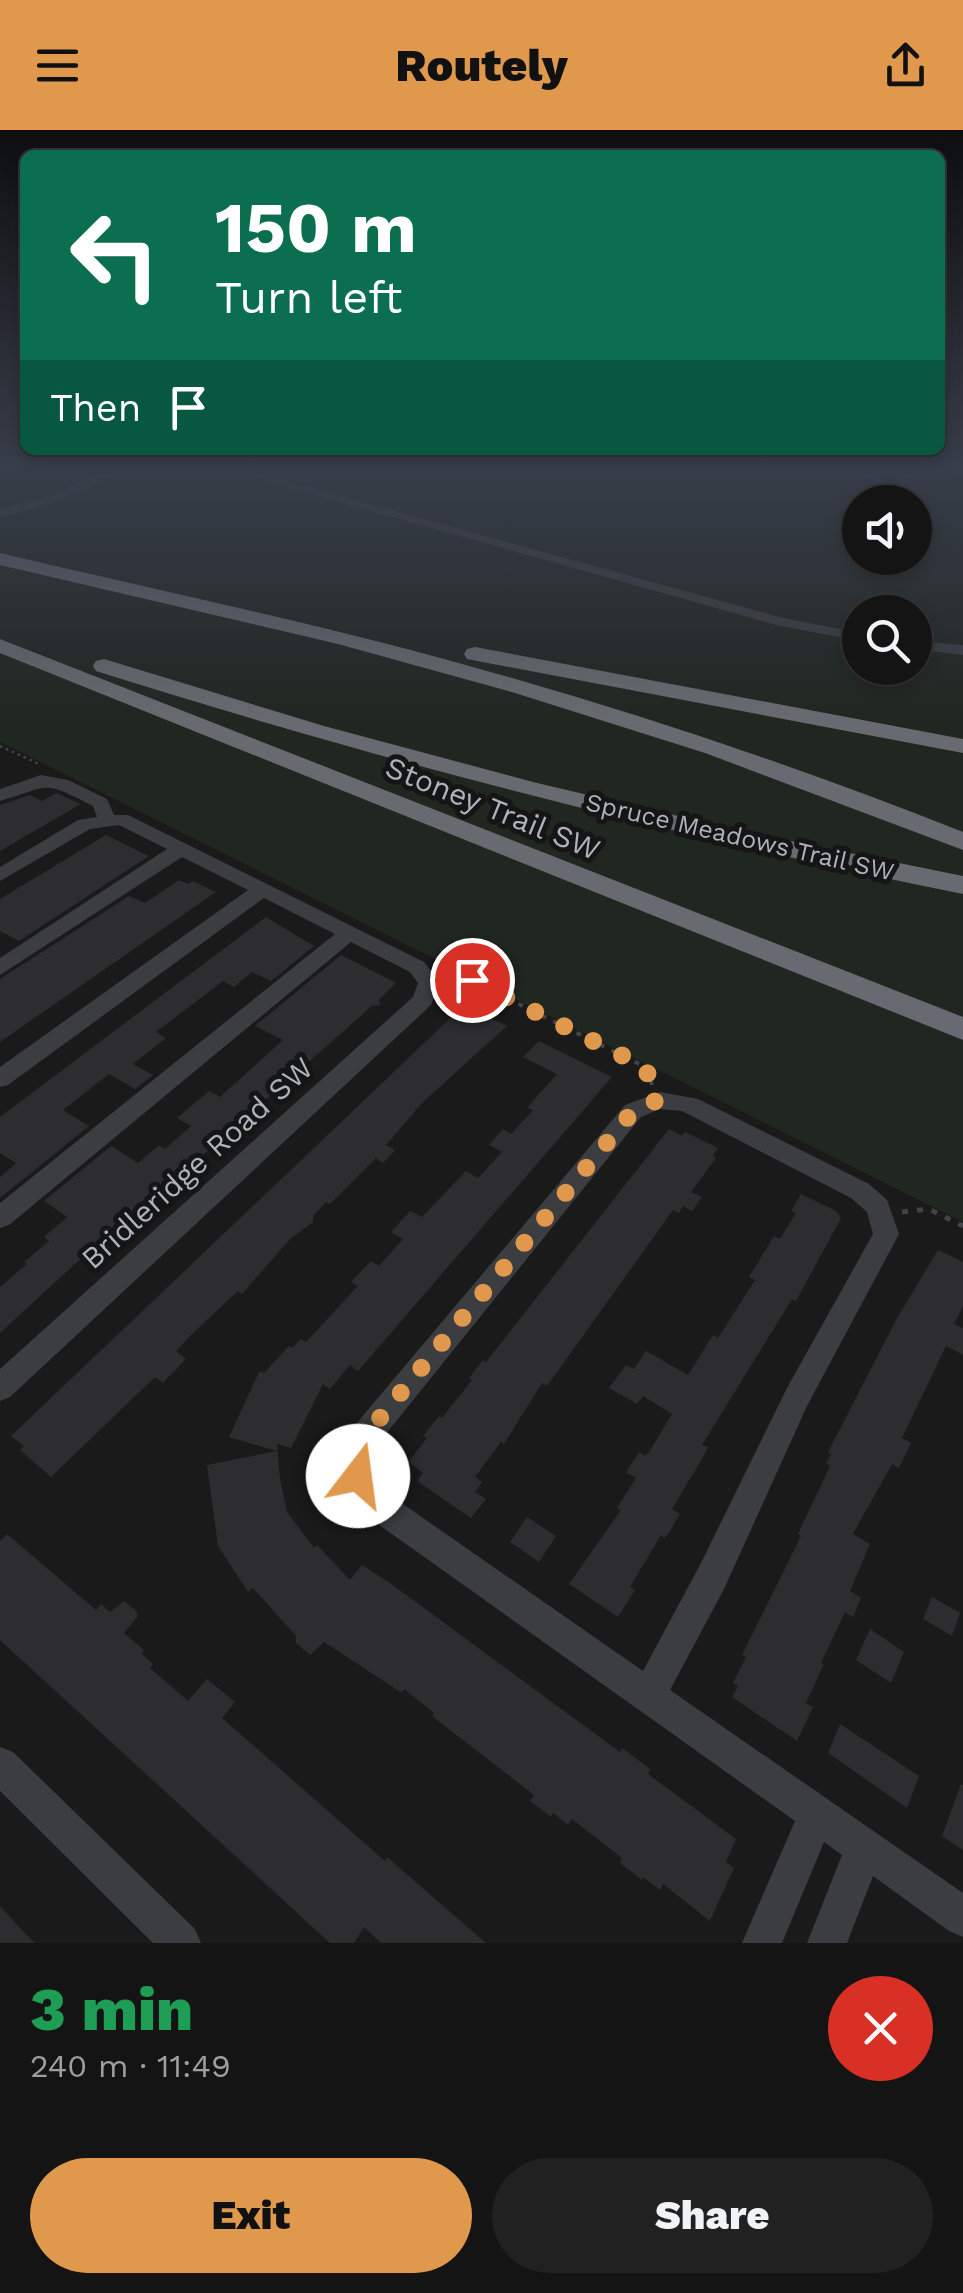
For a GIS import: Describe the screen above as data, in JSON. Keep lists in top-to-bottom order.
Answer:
{
  "streets": {
    "highway": ["Stoney Trail SW", "Spruce Meadows Trail SW"],
    "street": ["Bridleridge Road SW"]
  },
  "page": {
    "header": "Routely",
    "turn": ["150 m", "Turn left"],
    "then": "Then",
    "heading": ["3 min", "240 m · 11:49"],
    "buttons": ["Exit", "Share"]
  }
}
